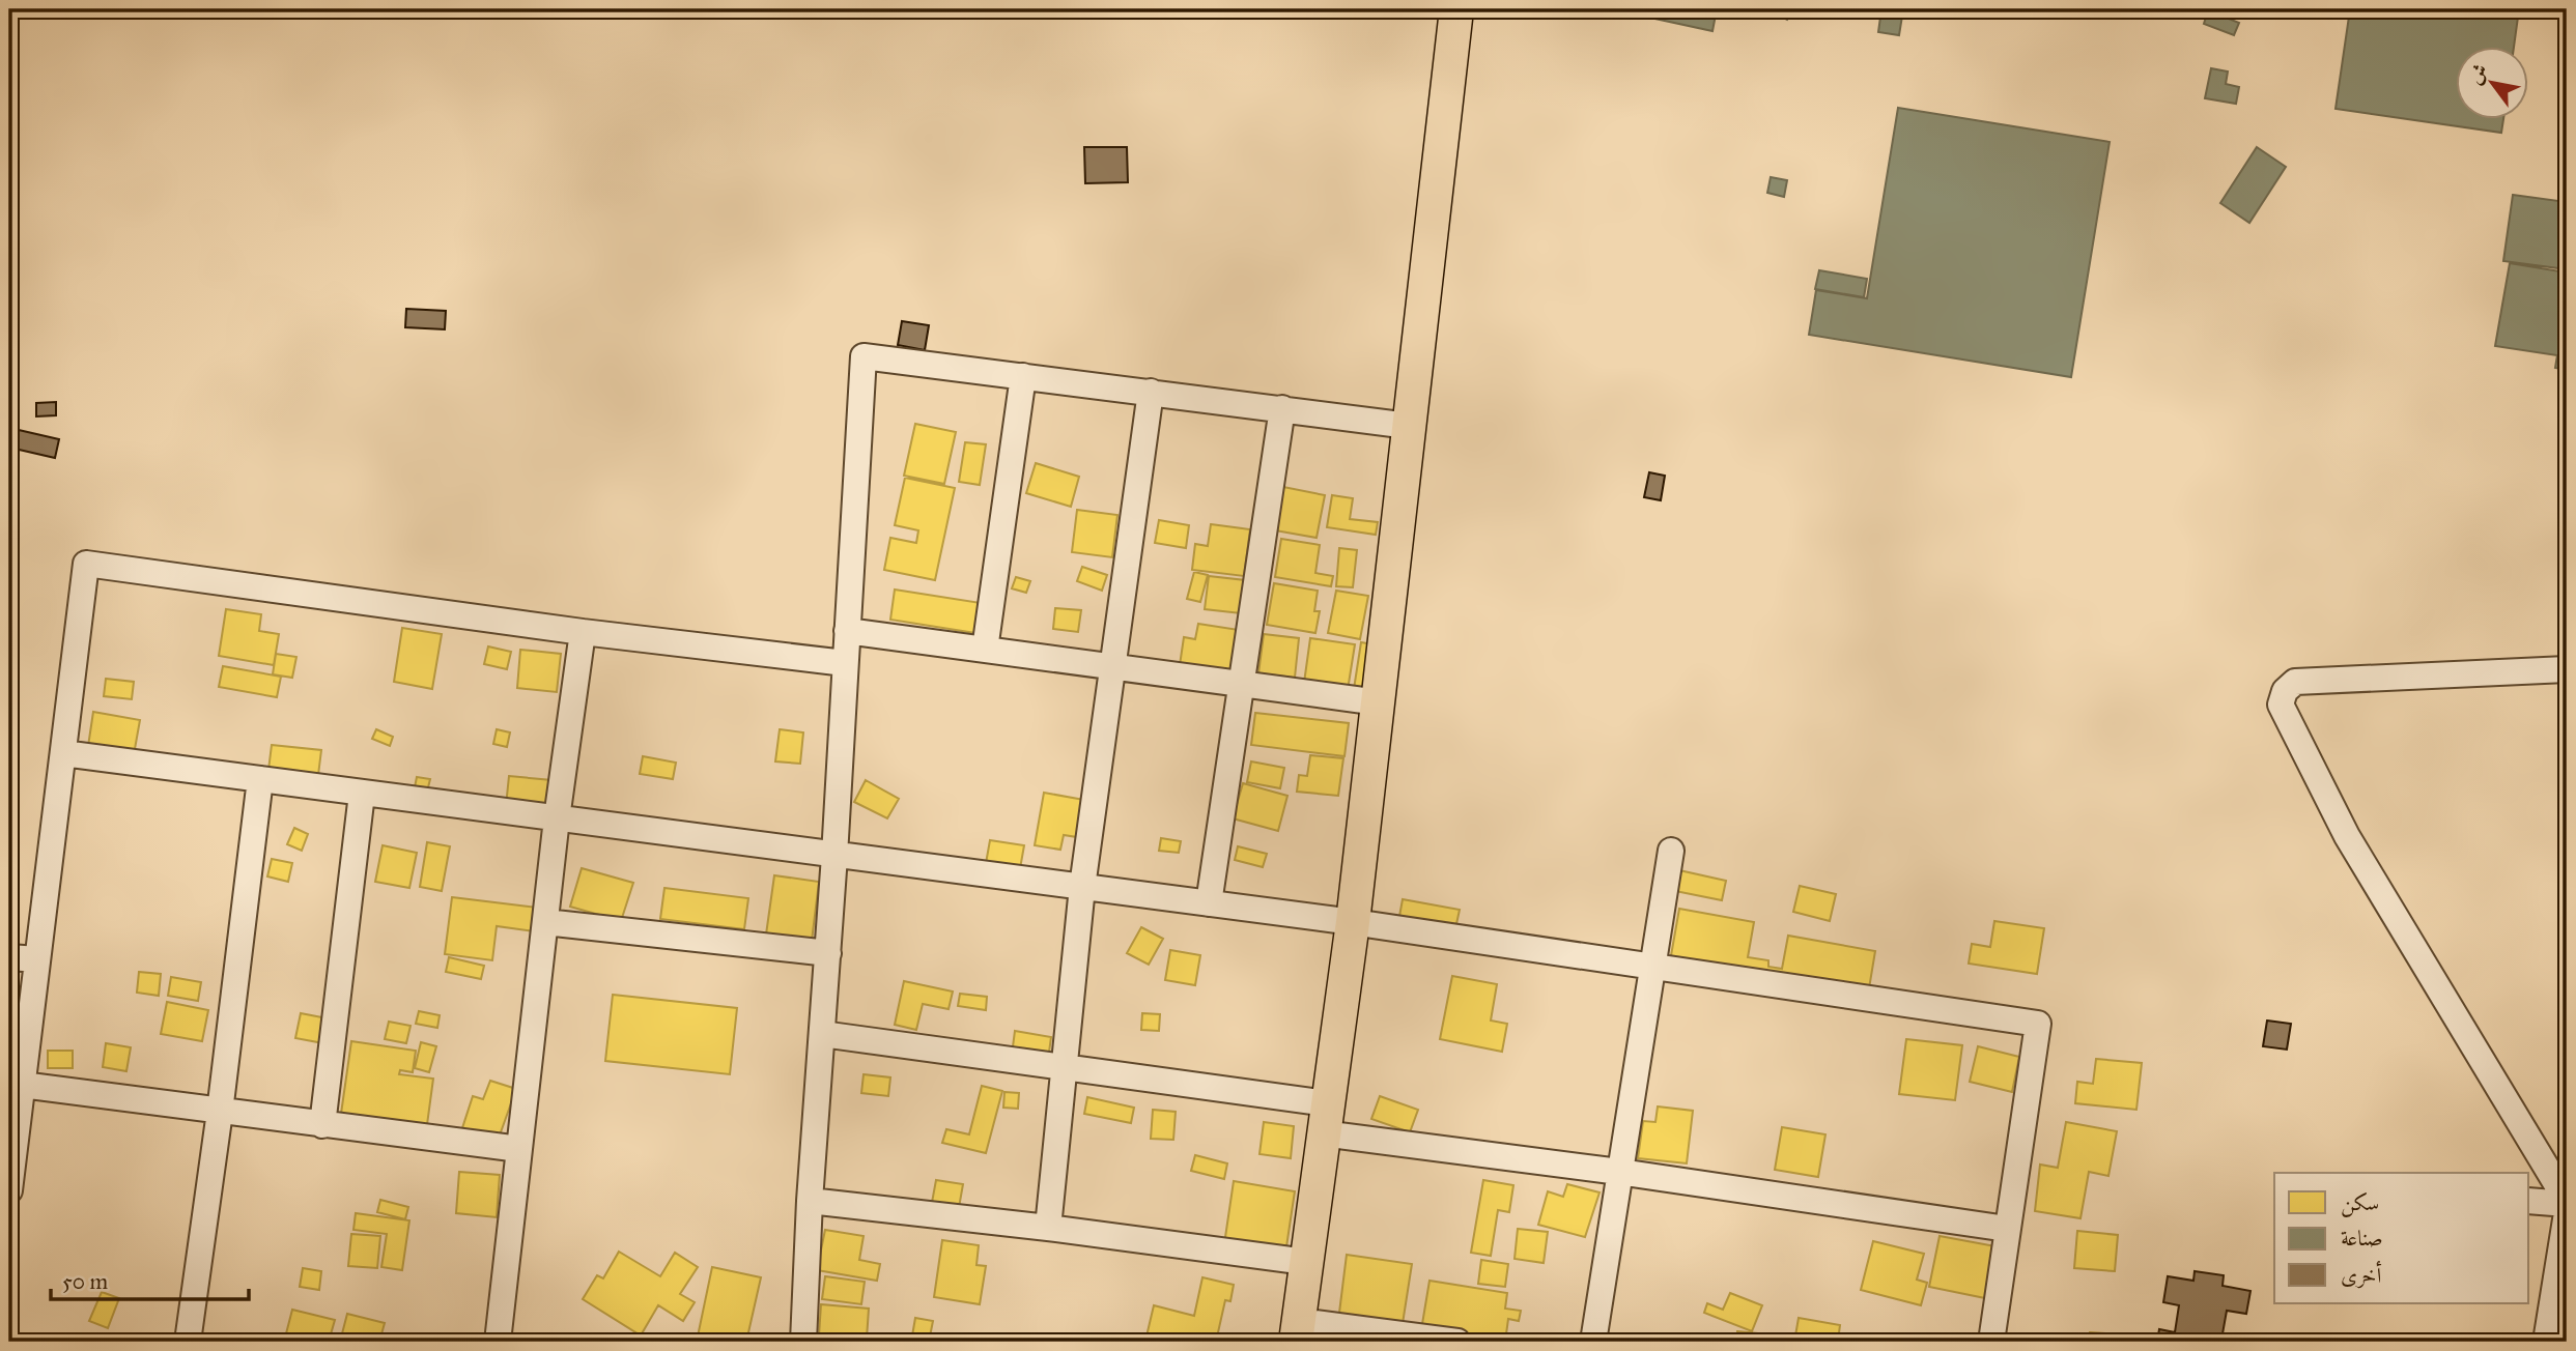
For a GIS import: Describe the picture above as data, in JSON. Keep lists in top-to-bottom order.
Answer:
{
  "legend": ["سكن", "صناعة", "أخرى"],
  "scale_bar": "50 m",
  "north": "top left"
}
